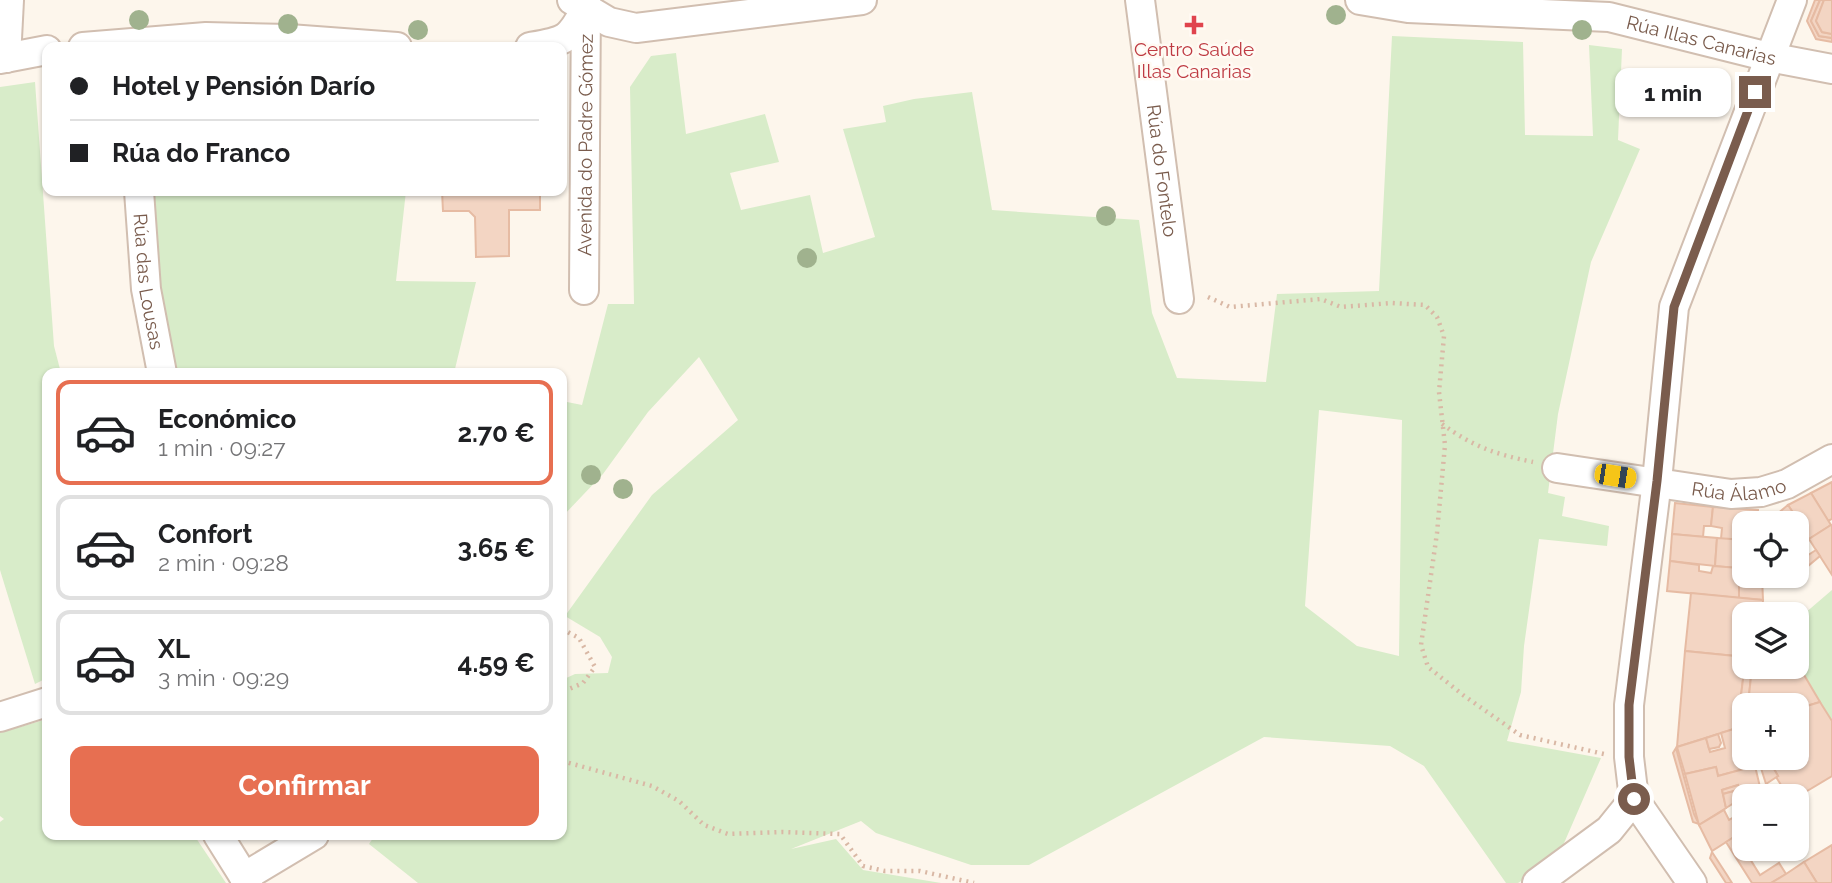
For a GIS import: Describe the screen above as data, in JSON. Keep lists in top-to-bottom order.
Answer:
{
  "streets": {
    "street": [
      "Rúa Illas Canarias",
      "Avenida do Padre Gómez",
      "Rúa do Fontelo",
      "Rúa das Lousas",
      "Rúa Álamo"
    ]
  },
  "places": {
    "health": ["Centro Saúde Illas Canarias"]
  },
  "page": {
    "banner": ["Hotel y Pensión Darío", "Rúa do Franco"],
    "bubble": "1 min",
    "list": [
      {
        "name": "Económico",
        "note": "1 min · 09:27",
        "value": "2.70 €"
      },
      {
        "name": "Confort",
        "note": "2 min · 09:28",
        "value": "3.65 €"
      },
      {
        "name": "XL",
        "note": "3 min · 09:29",
        "value": "4.59 €"
      }
    ],
    "map_buttons": ["+", "−"],
    "buttons": "Confirmar"
  }
}
